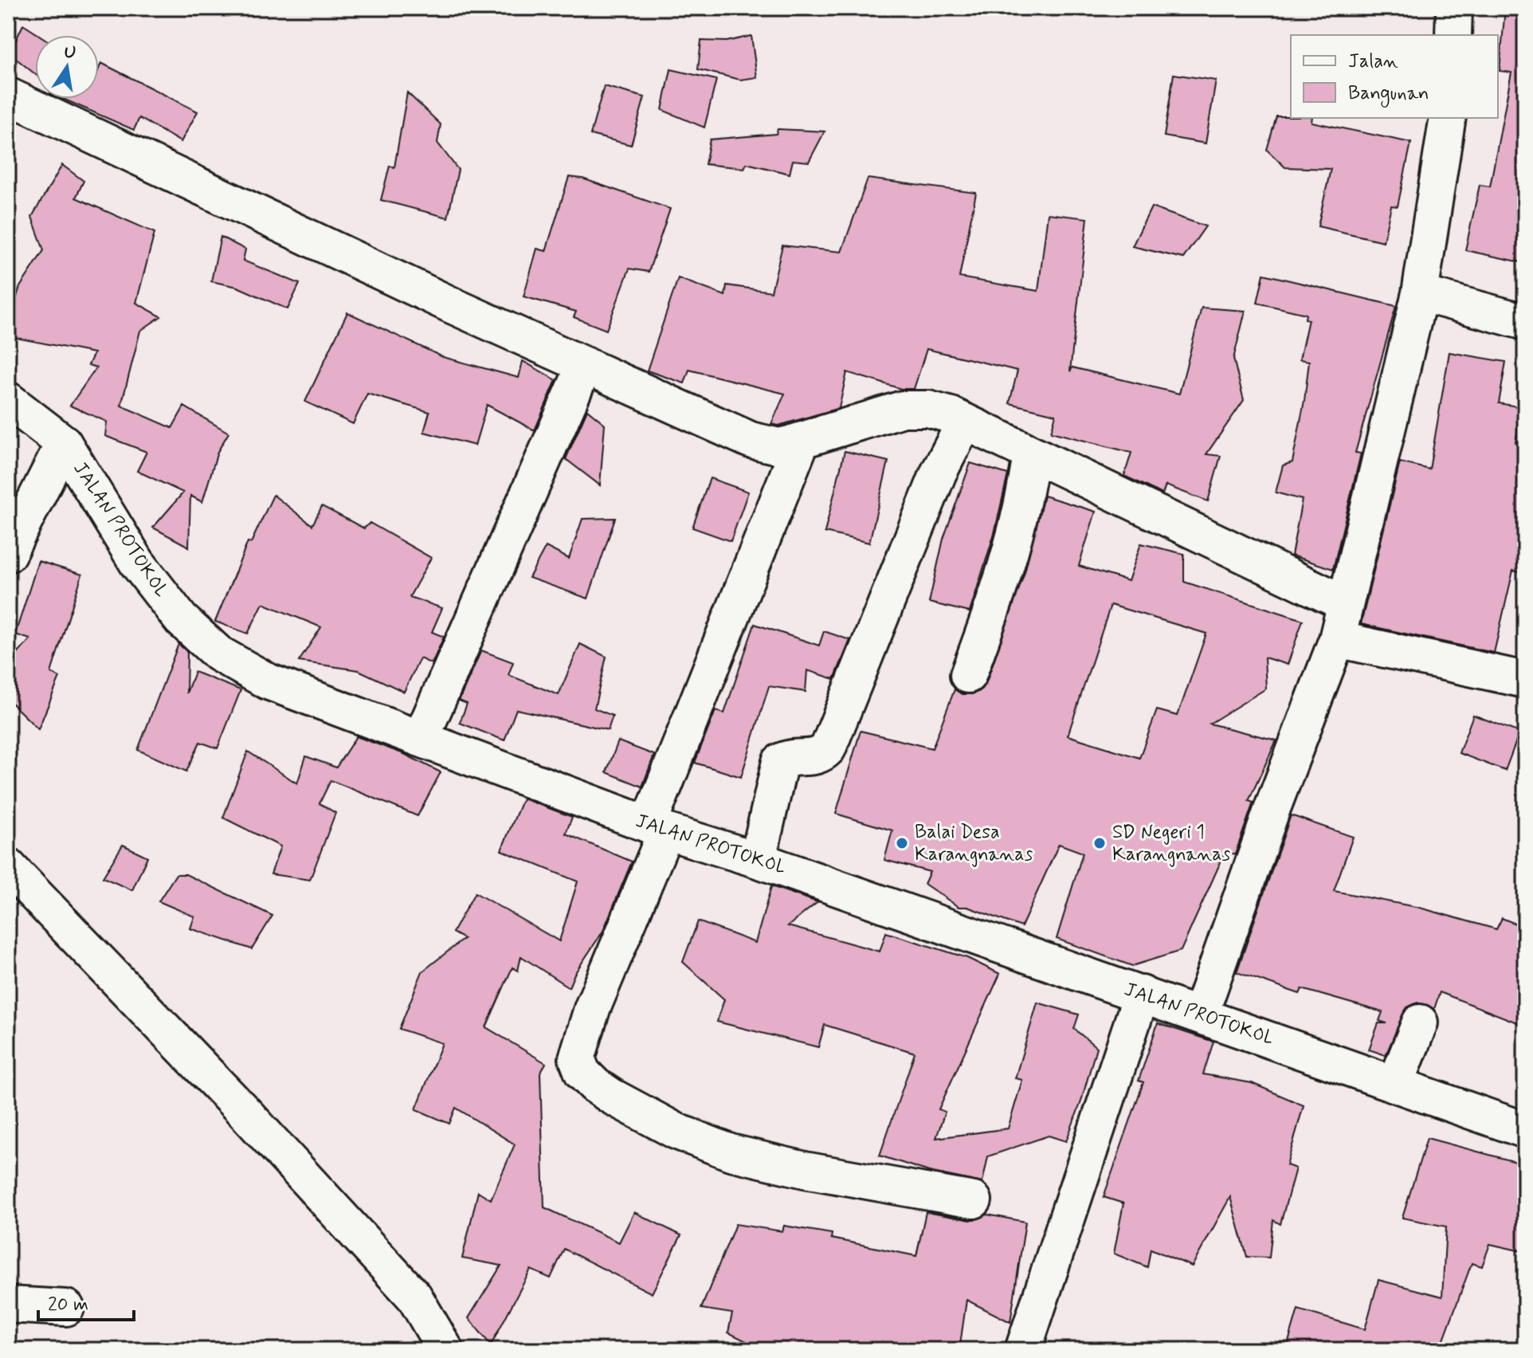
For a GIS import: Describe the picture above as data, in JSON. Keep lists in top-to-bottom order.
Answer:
{
  "streets": {
    "street": ["JALAN PROTOKOL"]
  },
  "places": ["Balai Desa Karangnanas", "SD Negeri 1 Karangnanas"],
  "legend": ["Jalan", "Bangunan"],
  "scale_bar": "20 m",
  "north": "top"
}
